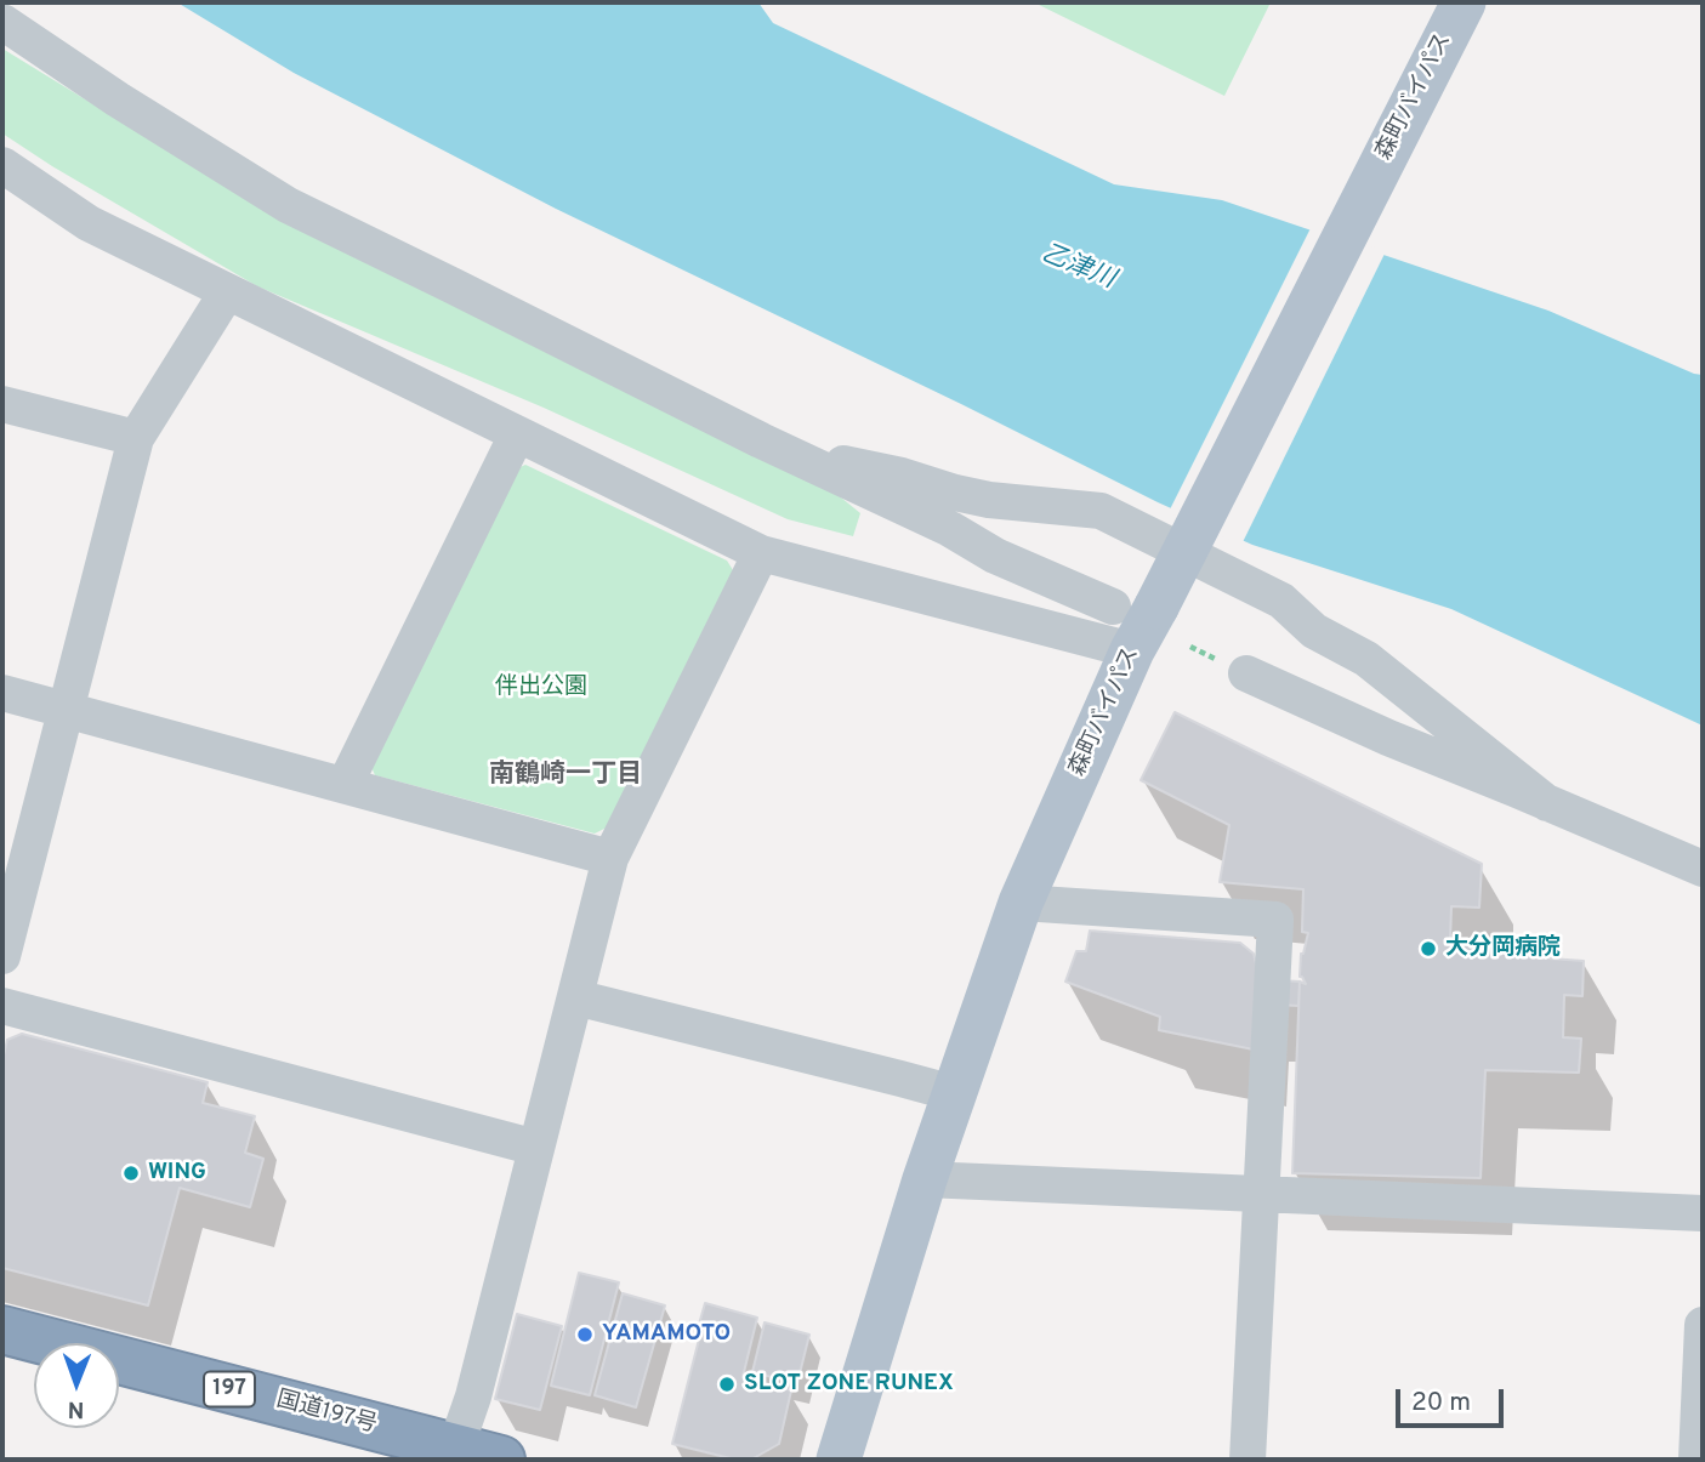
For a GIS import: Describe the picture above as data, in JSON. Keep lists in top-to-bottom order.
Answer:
{
  "streets": {
    "highway": ["197", "国道197号"],
    "main road": ["森町バイパス"]
  },
  "districts": ["南鶴崎一丁目"],
  "water": ["乙津川"],
  "parks": ["伴出公園"],
  "places": [
    "大分岡病院",
    "WING",
    "YAMAMOTO",
    "SLOT ZONE RUNEX"
  ],
  "scale_bar": "20 m",
  "north": "bottom"
}
